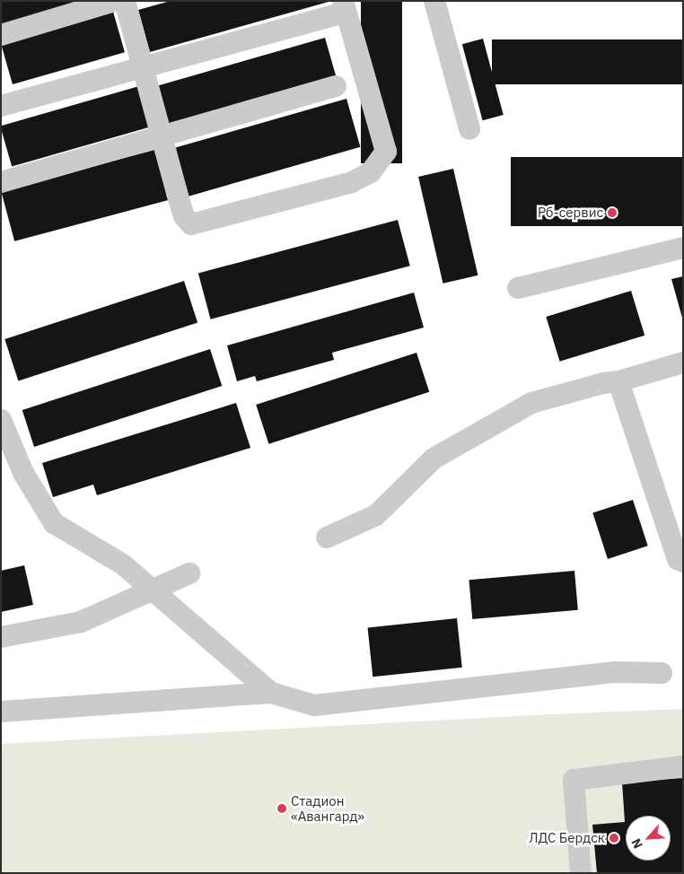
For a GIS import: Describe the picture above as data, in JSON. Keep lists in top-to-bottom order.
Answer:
{
  "places": ["Рб-сервис", "Стадион «Авангард»", "ЛДС Бердск"],
  "north": "bottom left"
}
